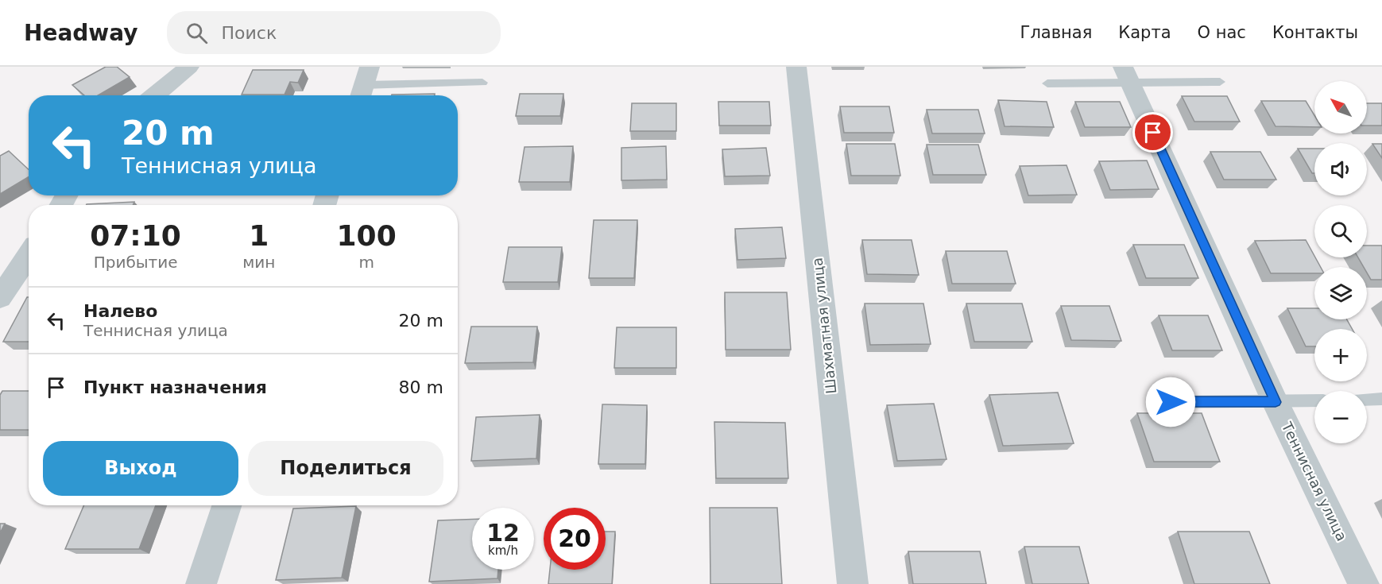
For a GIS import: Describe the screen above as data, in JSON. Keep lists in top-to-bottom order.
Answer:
{
  "streets": {
    "street": ["Шахматная улица", "Теннисная улица"]
  },
  "north": "top left",
  "page": {
    "header": "Headway",
    "search": "Поиск",
    "nav": [
      "Главная",
      "Карта",
      "О нас",
      "Контакты"
    ],
    "map_buttons": ["+", "−"],
    "turn": ["20 m", "Теннисная улица"],
    "eta": [
      "07:10",
      "Прибытие",
      "1",
      "мин",
      "100",
      "m"
    ],
    "list": [
      {
        "name": "Налево",
        "note": "Теннисная улица",
        "value": "20 m"
      },
      {
        "name": "Пункт назначения",
        "value": "80 m"
      }
    ],
    "buttons": ["Выход", "Поделиться"],
    "speed": "12 km/h",
    "limit": "20"
  }
}
